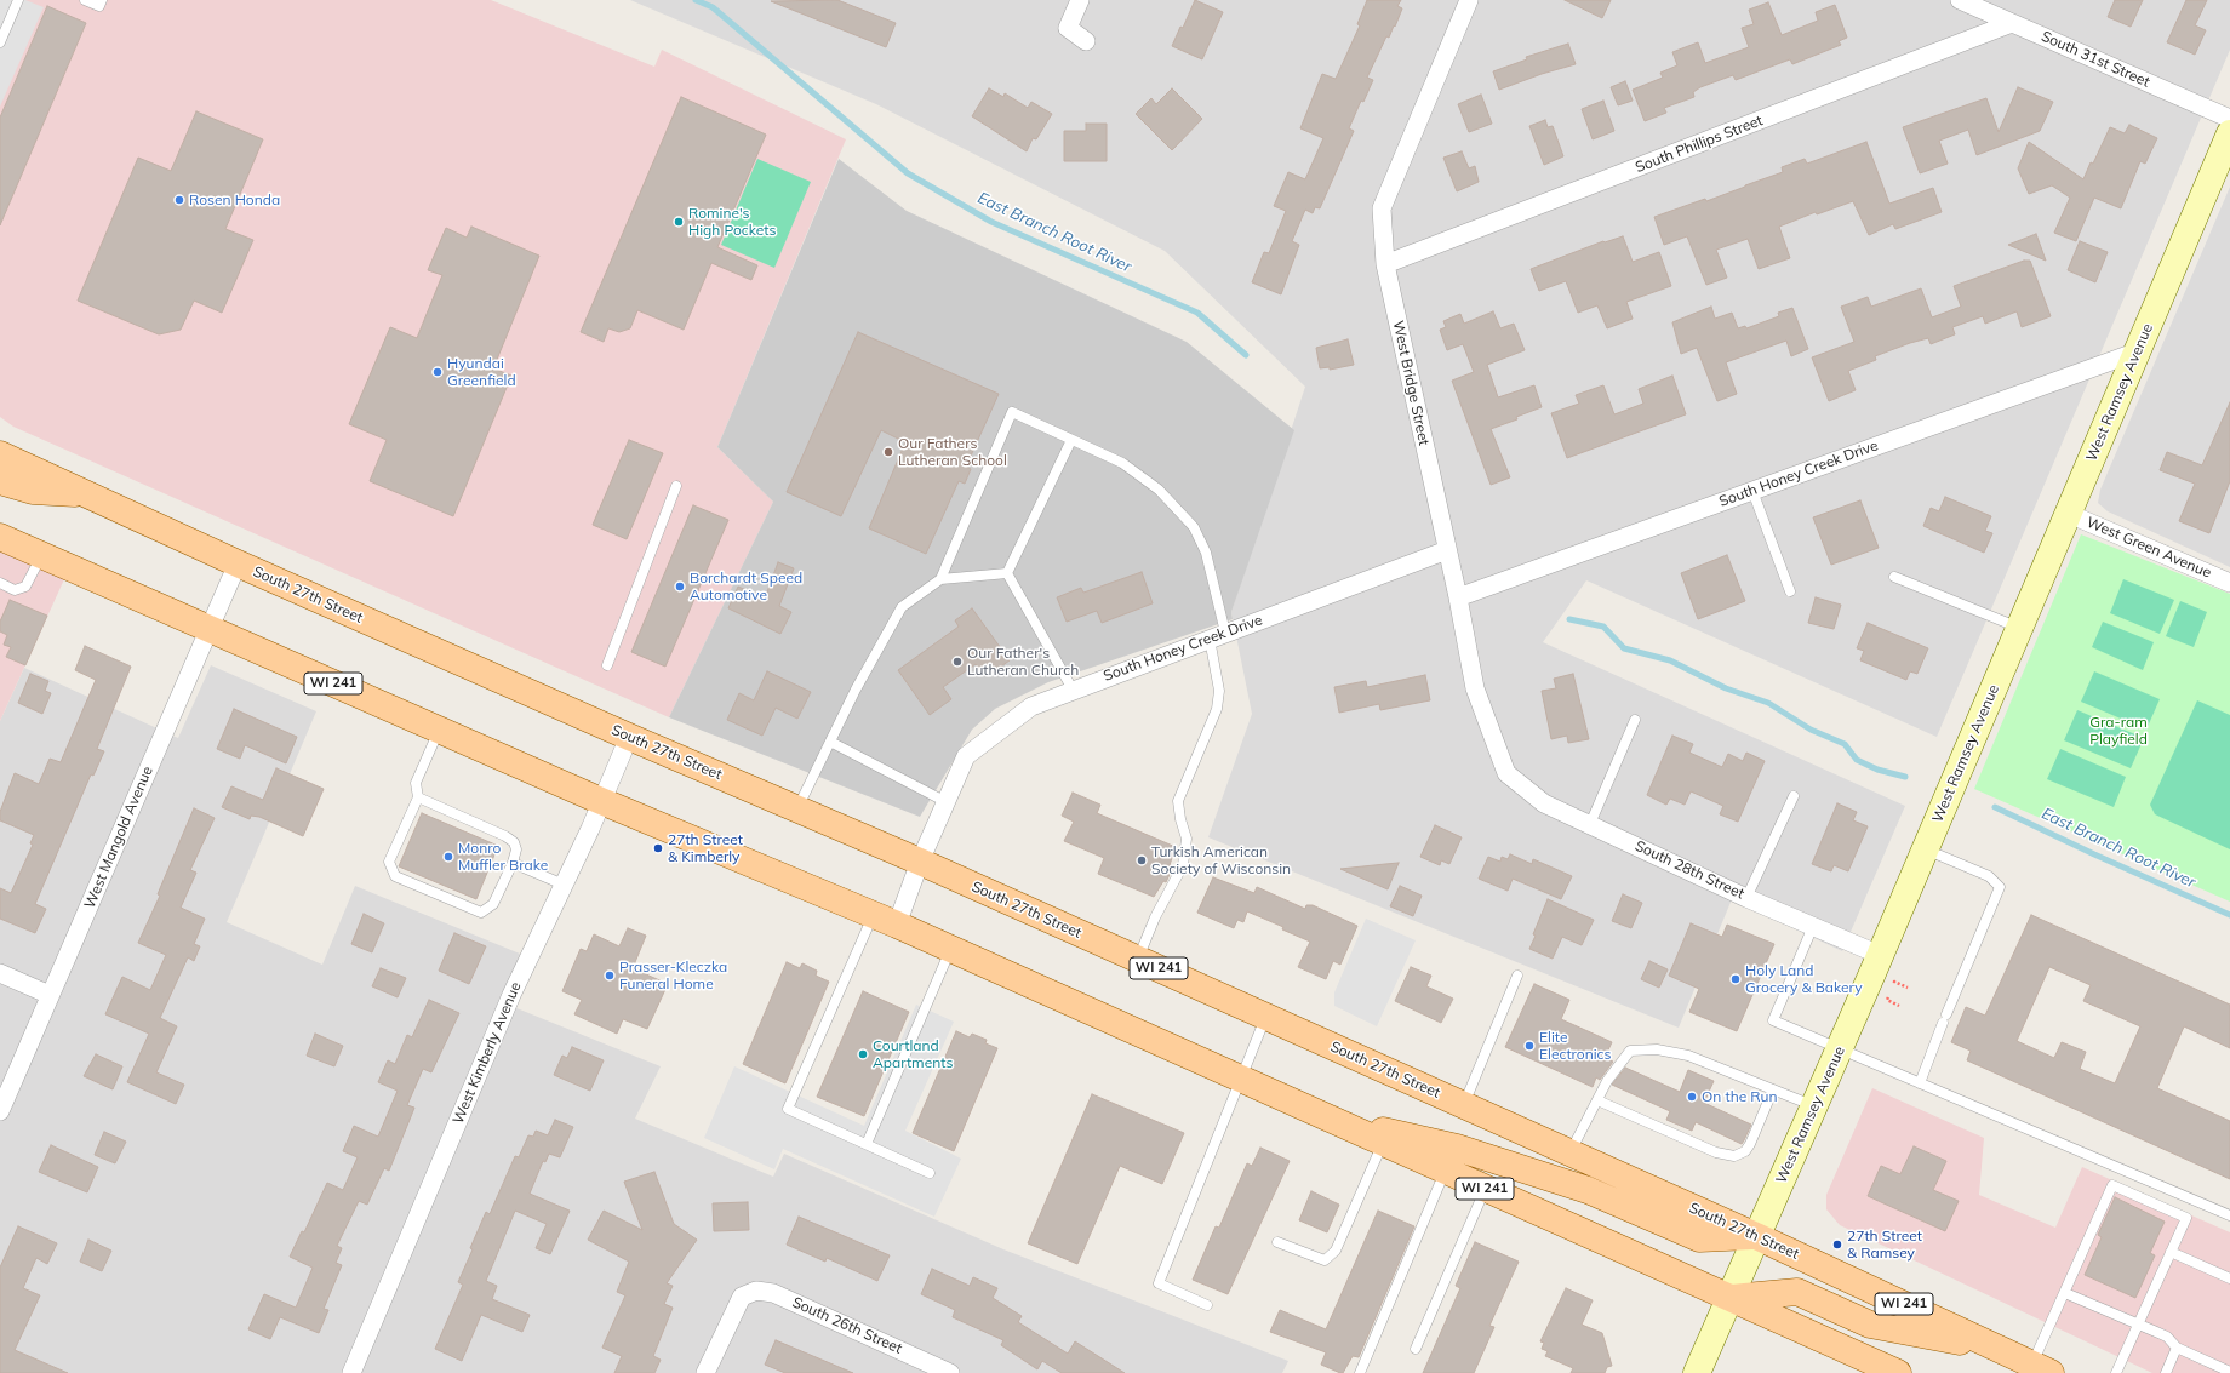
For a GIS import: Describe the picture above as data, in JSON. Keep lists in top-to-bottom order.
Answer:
{
  "streets": {
    "main road": ["South 27th Street", "WI 241"],
    "street": [
      "South 31st Street",
      "South Phillips Street",
      "West Bridge Street",
      "West Ramsey Avenue",
      "South Honey Creek Drive",
      "West Green Avenue",
      "West Mangold Avenue",
      "South 28th Street",
      "West Kimberly Avenue",
      "South 26th Street"
    ]
  },
  "crossings": [
    ["South 31st Street", "South Phillips Street"],
    ["South Phillips Street", "West Bridge Street"],
    ["West Bridge Street", "South Honey Creek Drive"],
    ["West Bridge Street", "South 28th Street"],
    ["West Ramsey Avenue", "South Honey Creek Drive"],
    ["West Ramsey Avenue", "West Green Avenue"],
    ["West Ramsey Avenue", "South 27th Street"],
    ["West Ramsey Avenue", "WI 241"],
    ["West Ramsey Avenue", "South 28th Street"],
    ["South Honey Creek Drive", "South 27th Street"],
    ["South Honey Creek Drive", "WI 241"],
    ["South 27th Street", "West Mangold Avenue"],
    ["South 27th Street", "West Kimberly Avenue"],
    ["WI 241", "West Mangold Avenue"],
    ["WI 241", "West Kimberly Avenue"]
  ],
  "water": ["East Branch Root River"],
  "parks": ["Gra-ram Playfield"],
  "places": [
    "Rosen Honda",
    "Romine's High Pockets",
    "Hyundai Greenfield",
    "Our Fathers Lutheran School",
    "Borchardt Speed Automotive",
    "Our Father's Lutheran Church",
    "27th Street & Kimberly",
    "Monro Muffler Brake",
    "Turkish American Society of Wisconsin",
    "Prasser-Kleczka Funeral Home",
    "Holy Land Grocery & Bakery",
    "Elite Electronics",
    "Courtland Apartments",
    "On the Run",
    "27th Street & Ramsey"
  ]
}
